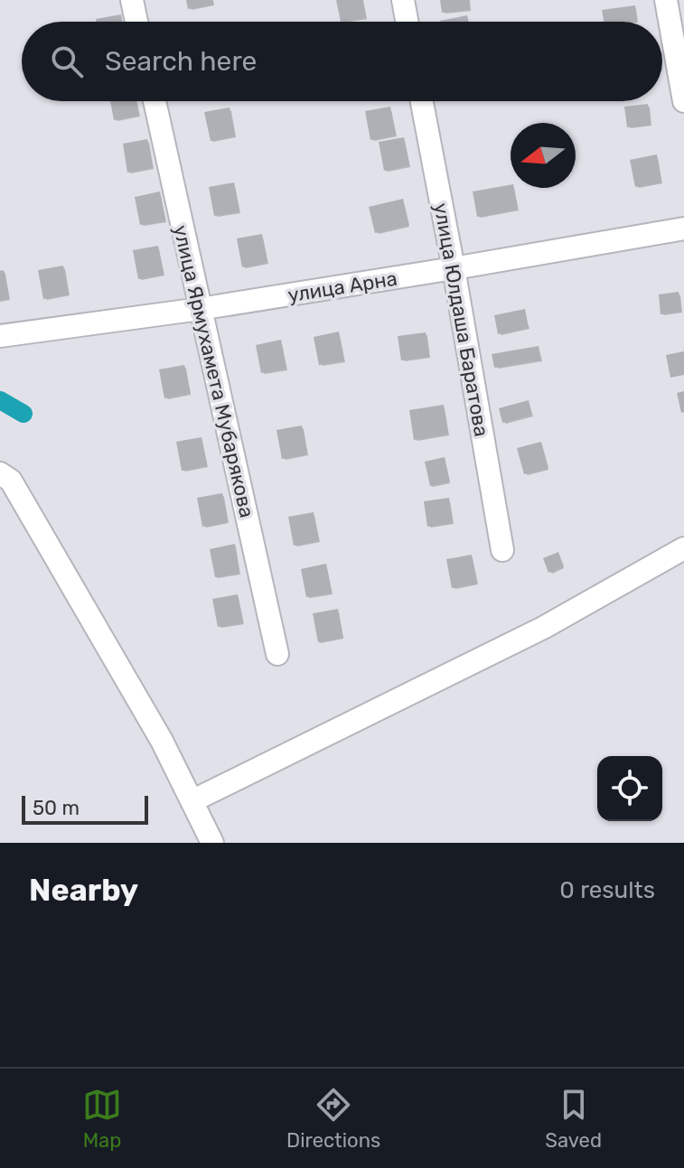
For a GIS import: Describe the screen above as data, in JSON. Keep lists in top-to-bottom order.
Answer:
{
  "streets": {
    "street": ["улица Арна", "улица Юлдаша Баратова", "улица Ярмухамета Мубарякова"]
  },
  "crossings": [
    ["улица Арна", "улица Юлдаша Баратова"],
    ["улица Арна", "улица Ярмухамета Мубарякова"]
  ],
  "scale_bar": "50 m",
  "north": "left",
  "page": {
    "search": "Search here",
    "scale": "50 m",
    "heading": ["Nearby", "0 results"],
    "nav": ["Map", "Directions", "Saved"]
  }
}
